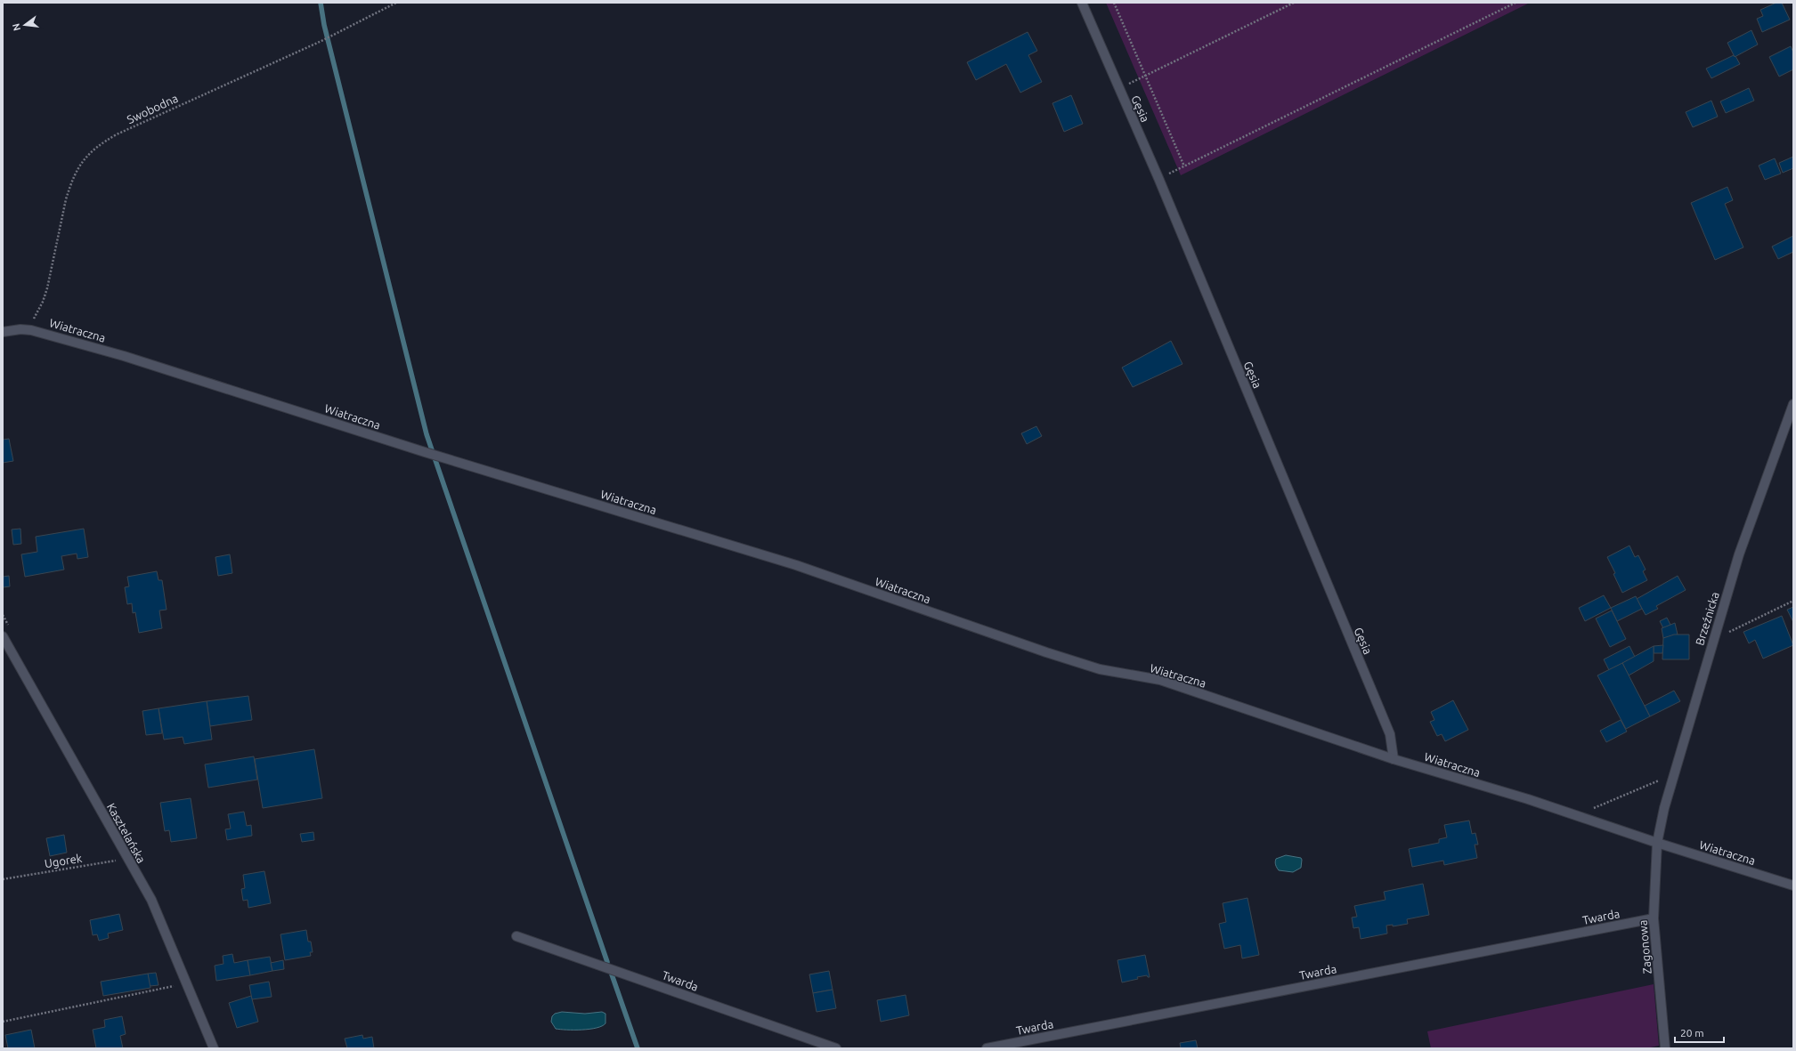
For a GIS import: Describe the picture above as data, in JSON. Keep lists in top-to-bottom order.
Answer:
{
  "streets": {
    "street": [
      "Gęsia",
      "Wiatraczna",
      "Brzeźnicka",
      "Kasztelańska",
      "Twarda",
      "Zagonowa"
    ],
    "path": ["Swobodna", "Ugorek"]
  },
  "crossings": [
    ["Swobodna", "Wiatraczna"],
    ["Gęsia", "Wiatraczna"],
    ["Wiatraczna", "Brzeźnicka"],
    ["Wiatraczna", "Zagonowa"],
    ["Brzeźnicka", "Zagonowa"],
    ["Kasztelańska", "Ugorek"],
    ["Twarda", "Zagonowa"]
  ],
  "scale_bar": "20 m",
  "north": "left"
}
